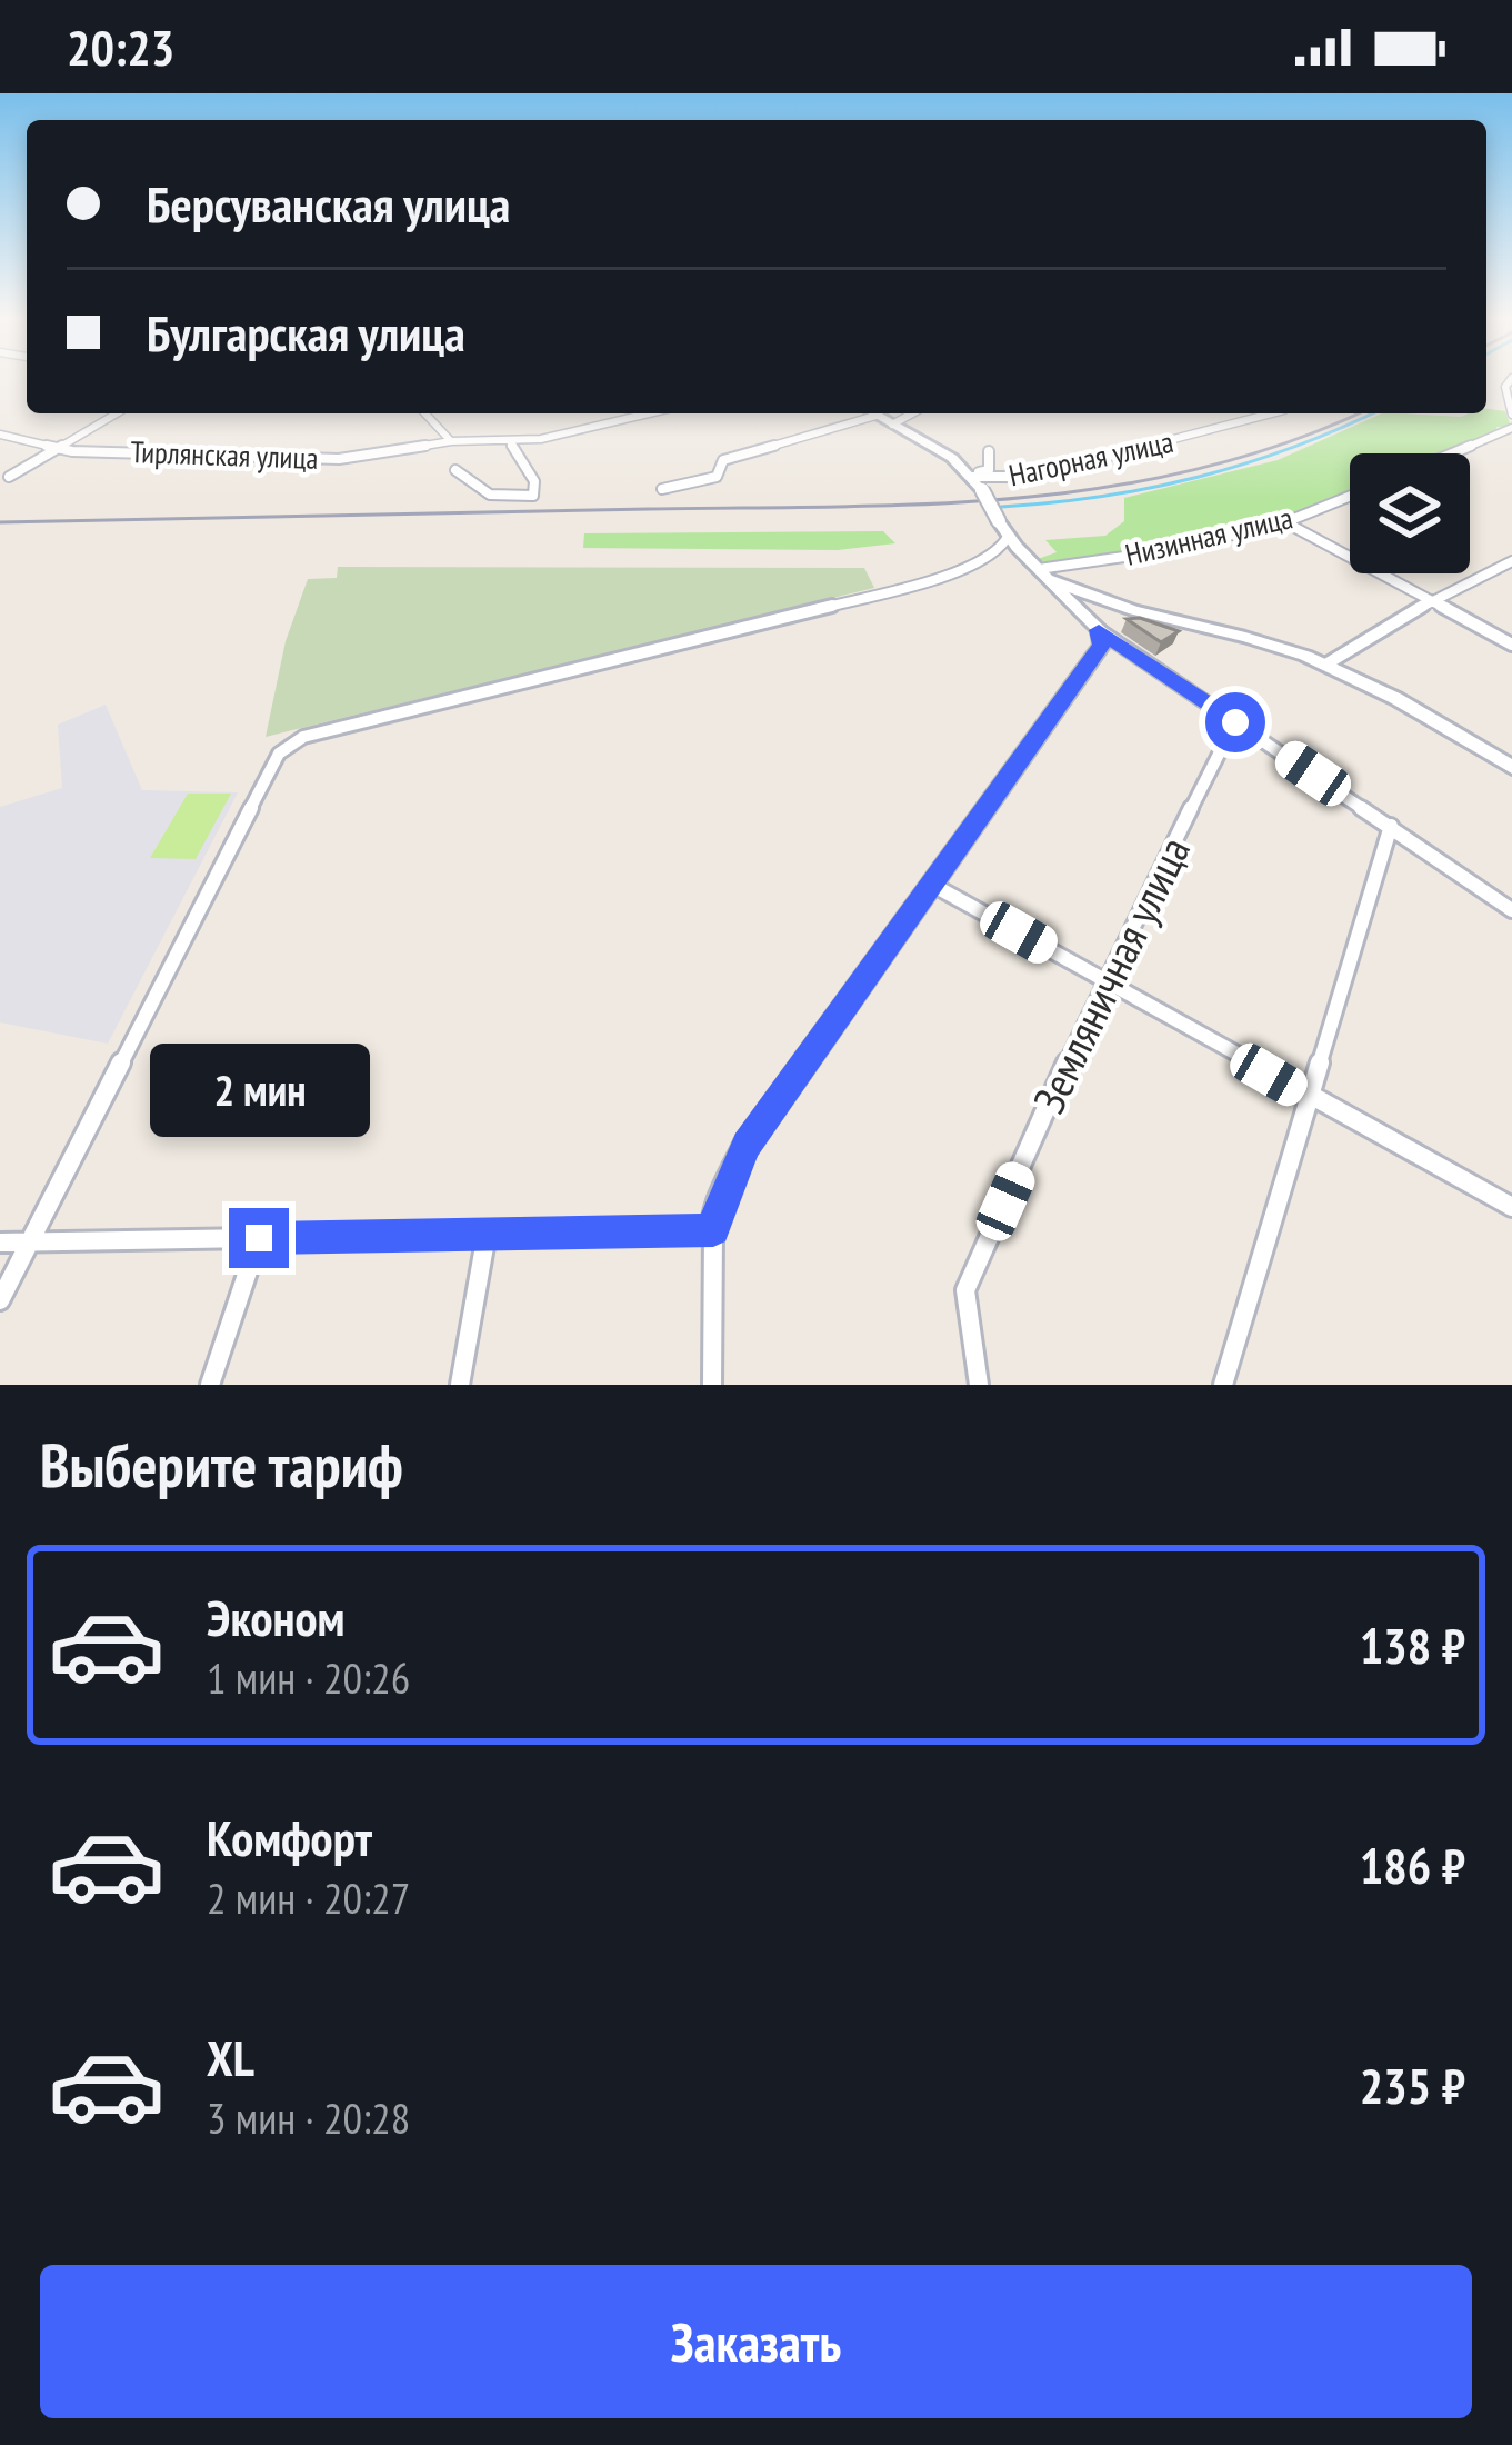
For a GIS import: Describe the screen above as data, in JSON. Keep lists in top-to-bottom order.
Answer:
{
  "streets": {
    "street": [
      "Тирлянская улица",
      "Нагорная улица",
      "Низинная улица",
      "Земляничная улица"
    ]
  },
  "page": {
    "status": "20:23",
    "banner": ["Берсуванская улица", "Булгарская улица"],
    "bubble": "2 мин",
    "heading": "Выберите тариф",
    "list": [
      {
        "name": "Эконом",
        "note": "1 мин · 20:26",
        "value": "138 ₽"
      },
      {
        "name": "Комфорт",
        "note": "2 мин · 20:27",
        "value": "186 ₽"
      },
      {
        "name": "XL",
        "note": "3 мин · 20:28",
        "value": "235 ₽"
      }
    ],
    "buttons": "Заказать"
  }
}
